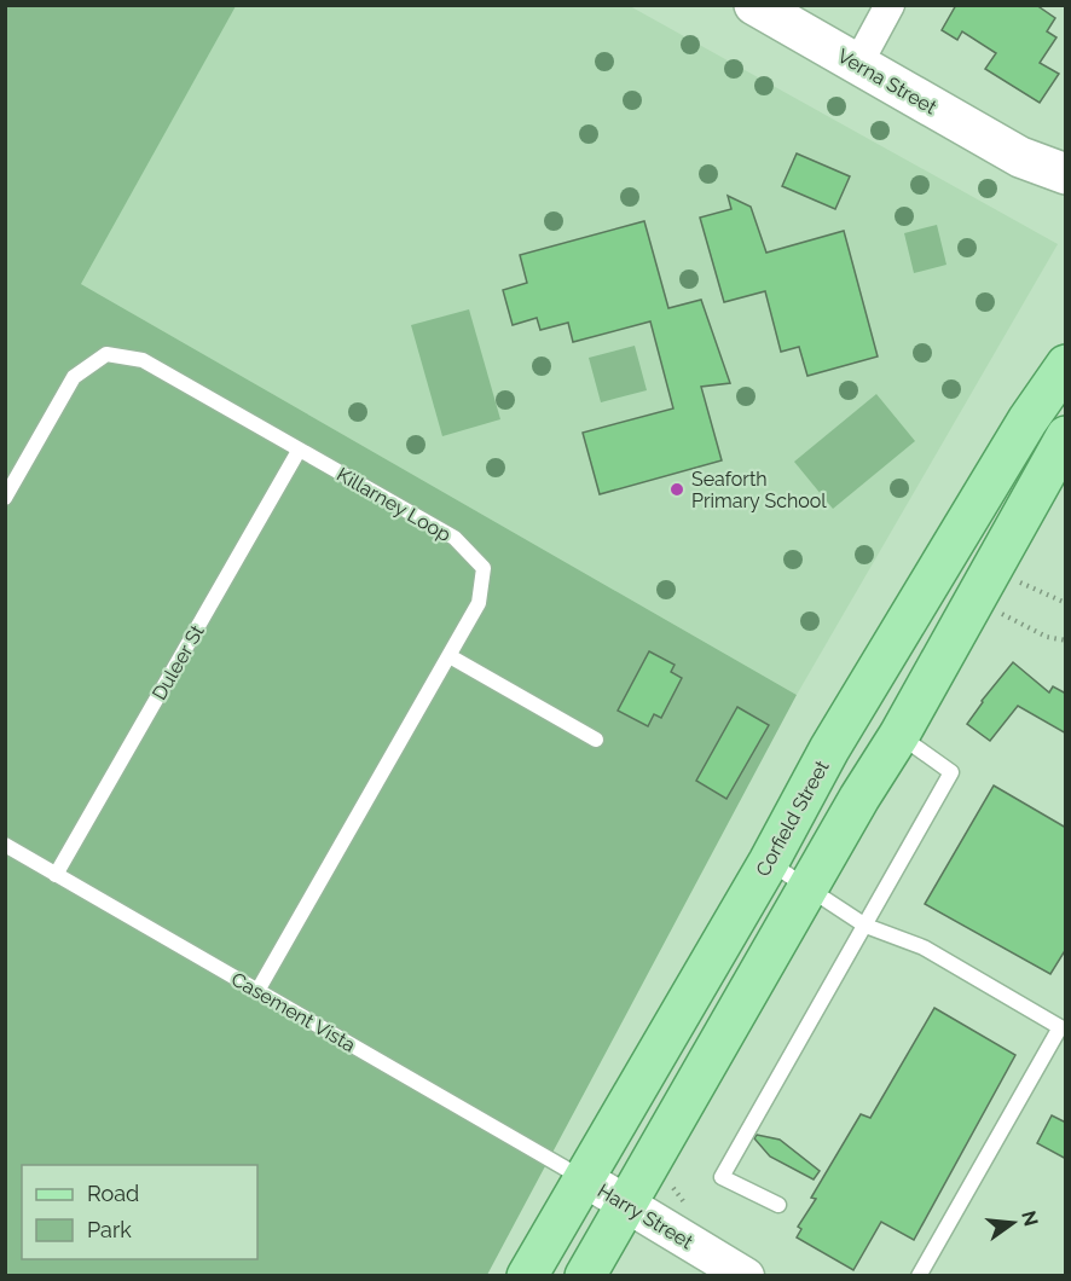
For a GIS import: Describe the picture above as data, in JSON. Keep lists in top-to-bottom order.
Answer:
{
  "streets": {
    "main road": ["Verna Street", "Corfield Street"],
    "street": ["Harry Street"],
    "lane": ["Killarney Loop", "Duleer St", "Casement Vista"]
  },
  "crossings": [
    ["Killarney Loop", "Duleer St"],
    ["Killarney Loop", "Casement Vista"],
    ["Duleer St", "Casement Vista"],
    ["Corfield Street", "Casement Vista"],
    ["Corfield Street", "Harry Street"],
    ["Casement Vista", "Harry Street"]
  ],
  "places": ["Seaforth Primary School"],
  "legend": ["Road", "Park"],
  "north": "right"
}
